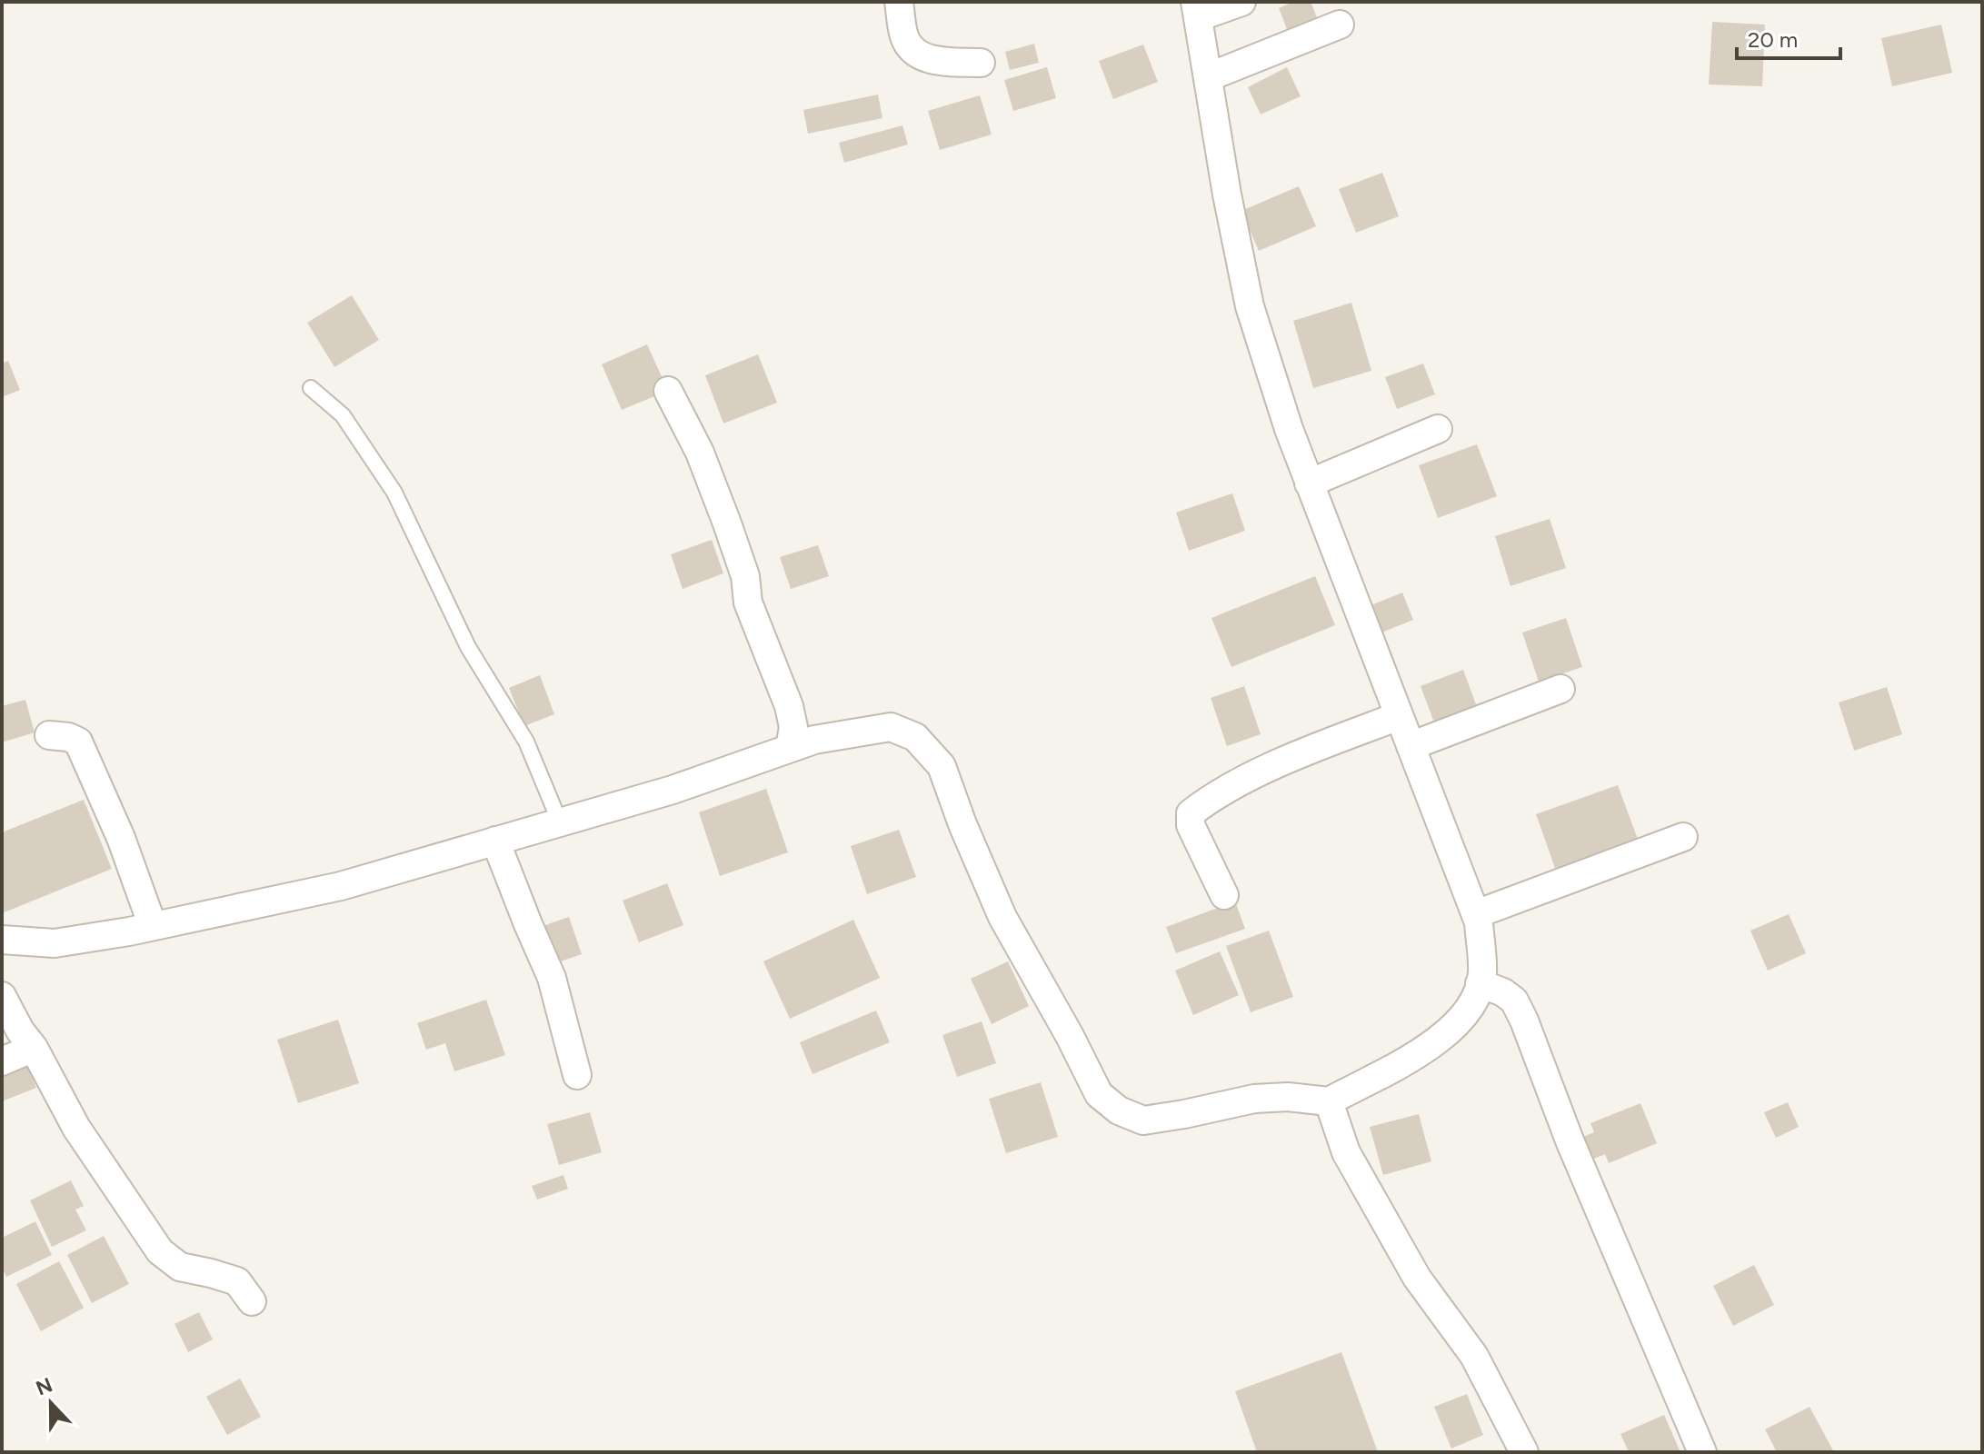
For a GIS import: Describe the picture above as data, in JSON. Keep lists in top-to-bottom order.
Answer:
{
  "scale_bar": "20 m",
  "north": "top"
}
